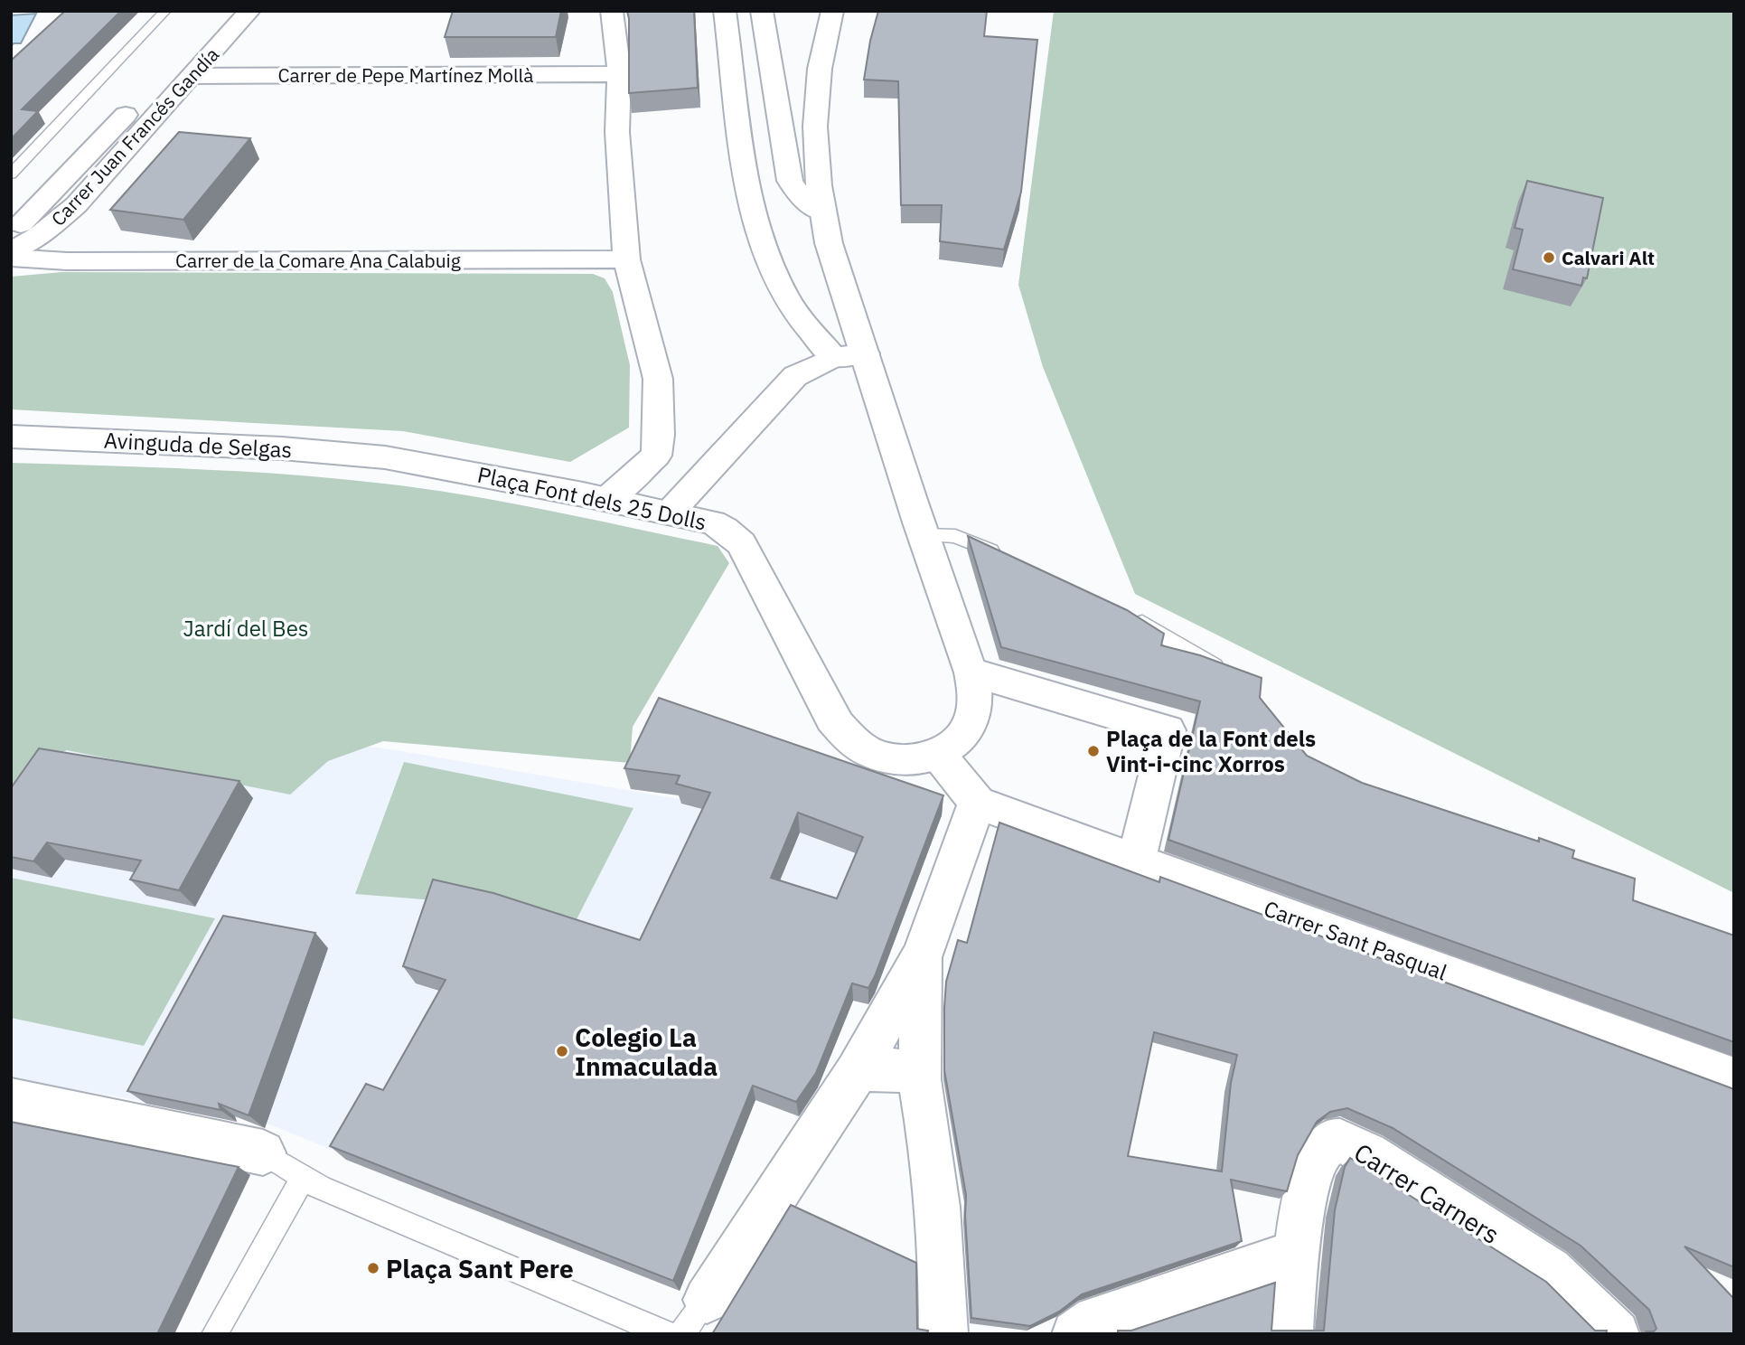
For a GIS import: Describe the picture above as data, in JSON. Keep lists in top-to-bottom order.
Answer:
{
  "streets": {
    "street": [
      "Carrer de Pepe Martínez Mollà",
      "Carrer Juan Francés Gandía",
      "Carrer de la Comare Ana Calabuig",
      "Avinguda de Selgas",
      "Plaça Font dels 25 Dolls",
      "Carrer Sant Pasqual",
      "Carrer Carners"
    ]
  },
  "crossings": [
    ["Carrer de Pepe Martínez Mollà", "Carrer Juan Francés Gandía"],
    ["Avinguda de Selgas", "Plaça Font dels 25 Dolls"]
  ],
  "parks": ["Jardí del Bes"],
  "places": [
    "Calvari Alt",
    "Plaça de la Font dels Vint-i-cinc Xorros",
    "Colegio La Inmaculada",
    "Plaça Sant Pere"
  ]
}
